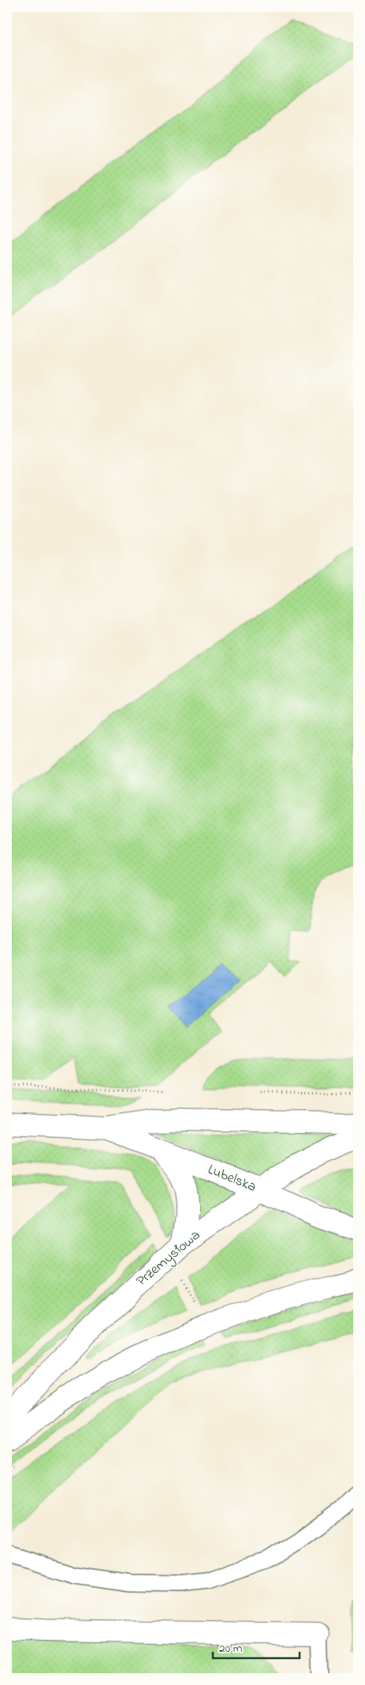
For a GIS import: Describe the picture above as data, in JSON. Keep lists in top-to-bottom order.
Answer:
{
  "streets": {
    "street": ["Lubelska", "Przemysłowa"]
  },
  "crossings": [
    ["Lubelska", "Przemysłowa"]
  ],
  "scale_bar": "20 m"
}
